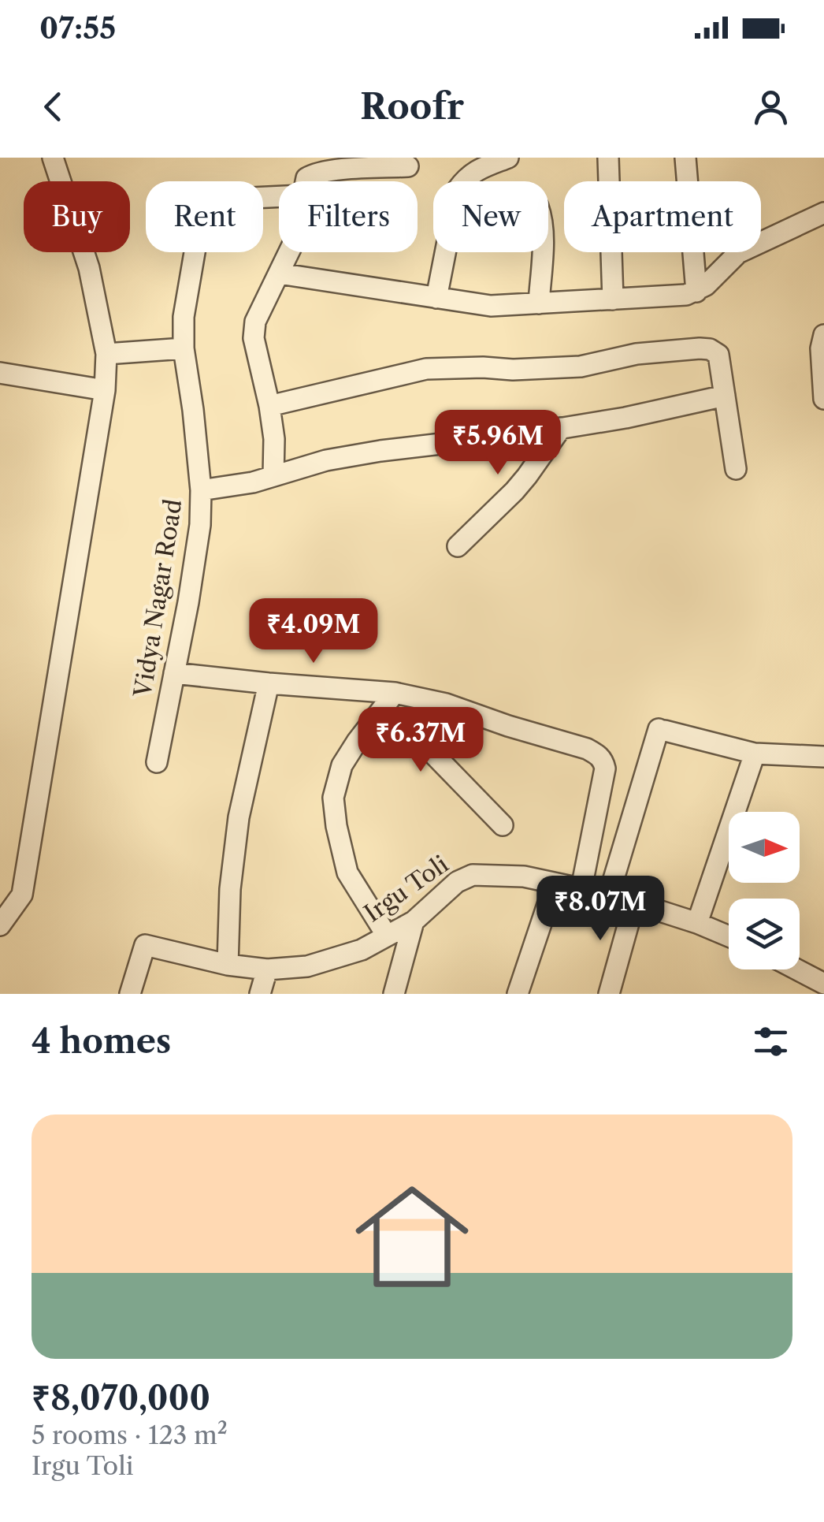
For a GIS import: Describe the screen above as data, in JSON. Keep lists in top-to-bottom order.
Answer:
{
  "streets": {
    "street": ["Vidya Nagar Road", "Irgu Toli"]
  },
  "north": "right",
  "page": {
    "status": "07:55",
    "header": "Roofr",
    "chip": [
      "Buy",
      "Rent",
      "Filters",
      "New",
      "Apartment"
    ],
    "price": [
      "₹5.96M",
      "₹4.09M",
      "₹6.37M",
      "₹8.07M"
    ],
    "heading": "4 homes",
    "list": [
      {
        "name": "₹8,070,000",
        "note": "5 rooms · 123 m² · Irgu Toli"
      }
    ]
  }
}
